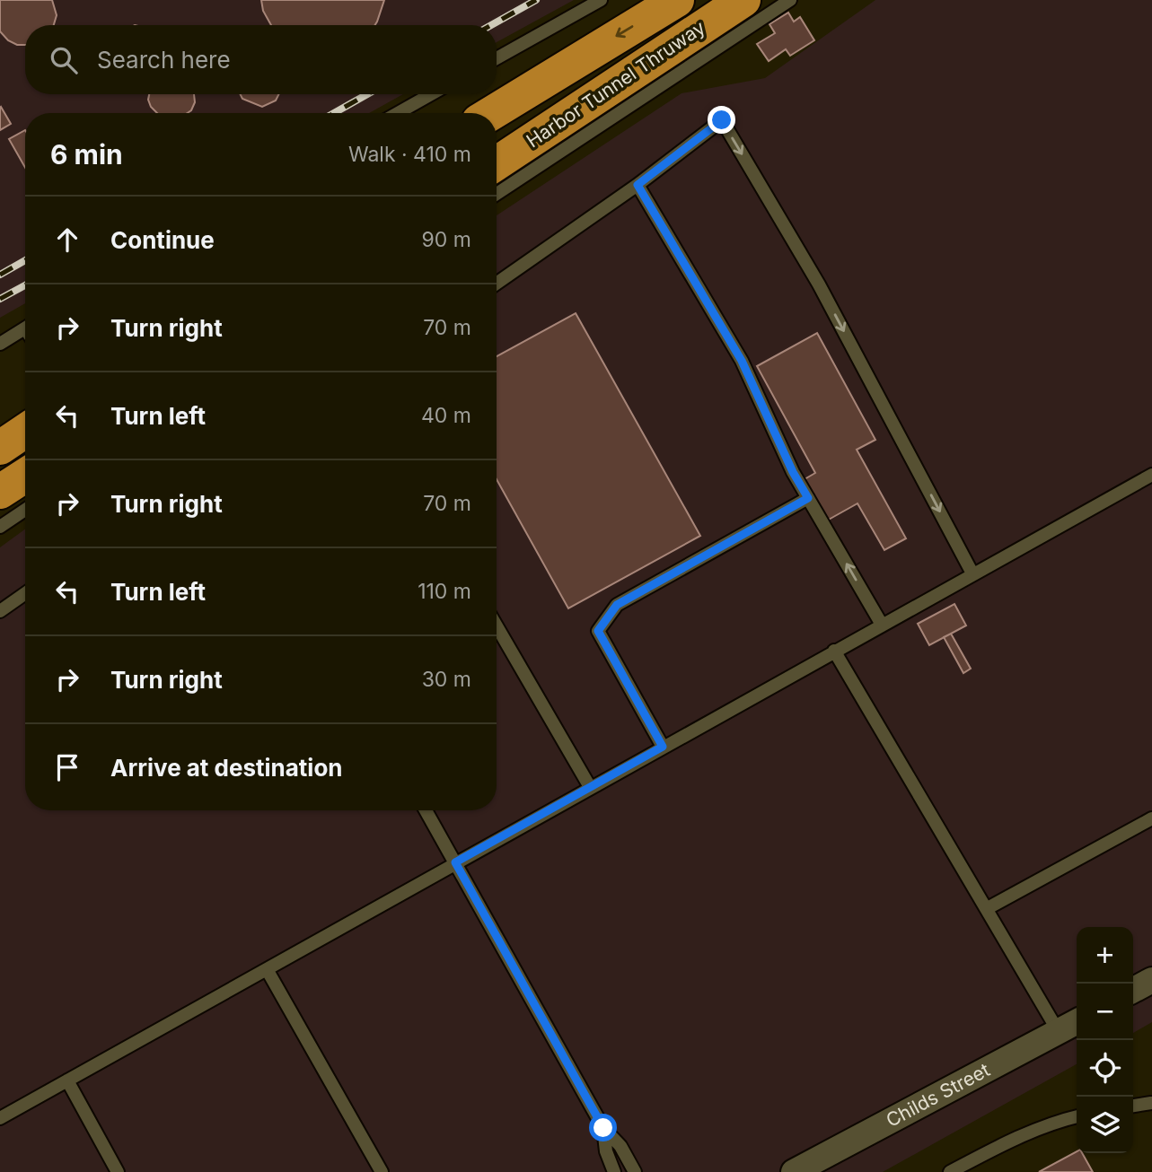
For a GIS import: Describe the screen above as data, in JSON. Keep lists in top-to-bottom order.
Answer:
{
  "streets": {
    "highway": ["Harbor Tunnel Thruway"],
    "street": ["Childs Street"]
  },
  "page": {
    "search": "Search here",
    "heading": ["6 min", "Walk · 410 m"],
    "list": [
      ["Continue", "90 m"],
      ["Turn right", "70 m"],
      ["Turn left", "40 m"],
      ["Turn right", "70 m"],
      ["Turn left", "110 m"],
      ["Turn right", "30 m"],
      "Arrive at destination"
    ],
    "map_buttons": ["+", "−"]
  }
}
